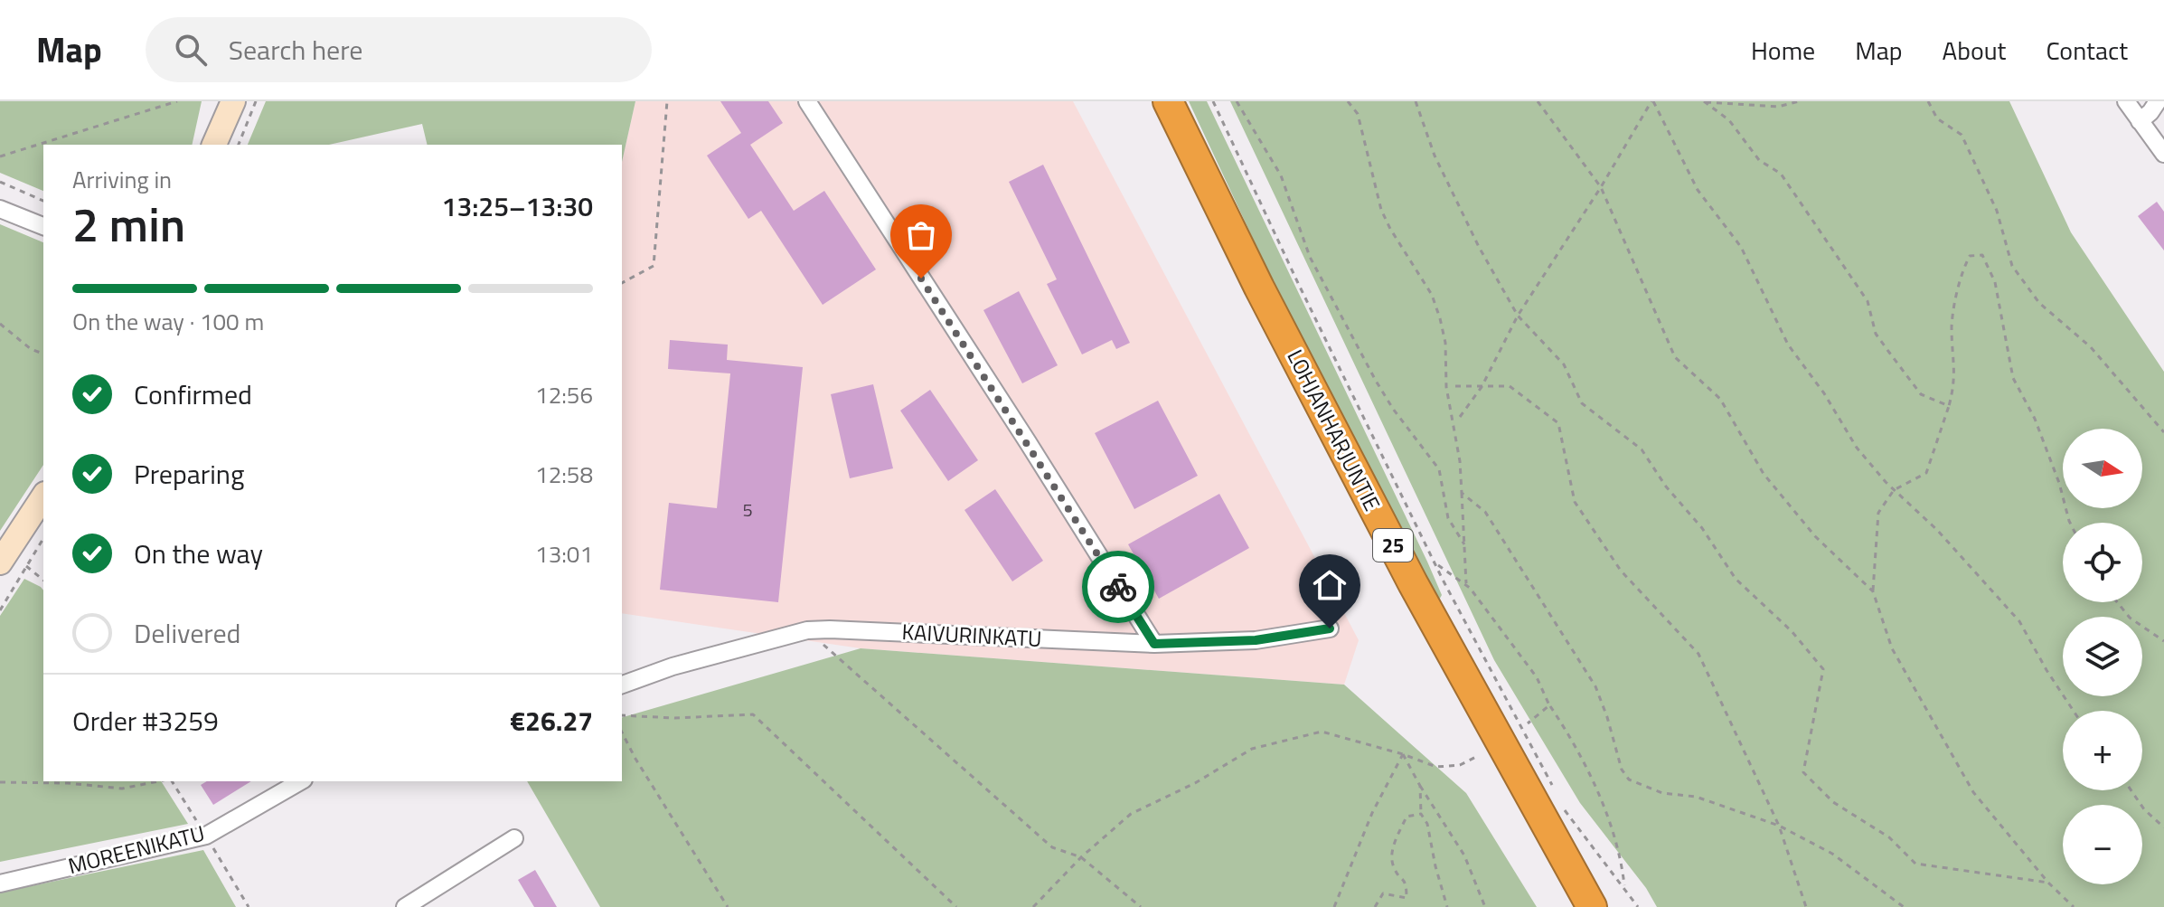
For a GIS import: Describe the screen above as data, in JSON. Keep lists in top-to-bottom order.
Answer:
{
  "streets": {
    "highway": ["LOHJANHARJUNTIE", "25"],
    "street": ["KAIVURINKATU", "MOREENIKATU"]
  },
  "house_numbers": ["5"],
  "north": "right",
  "page": {
    "header": "Map",
    "search": "Search here",
    "nav": [
      "Home",
      "Map",
      "About",
      "Contact"
    ],
    "heading": ["2 min", "Arriving in", "13:25–13:30"],
    "panel": ["Order #3259", "€26.27"],
    "bar": "On the way · 100 m",
    "list": [
      ["Confirmed", "12:56"],
      ["Preparing", "12:58"],
      ["On the way", "13:01"],
      "Delivered"
    ],
    "map_buttons": ["+", "−"]
  }
}
